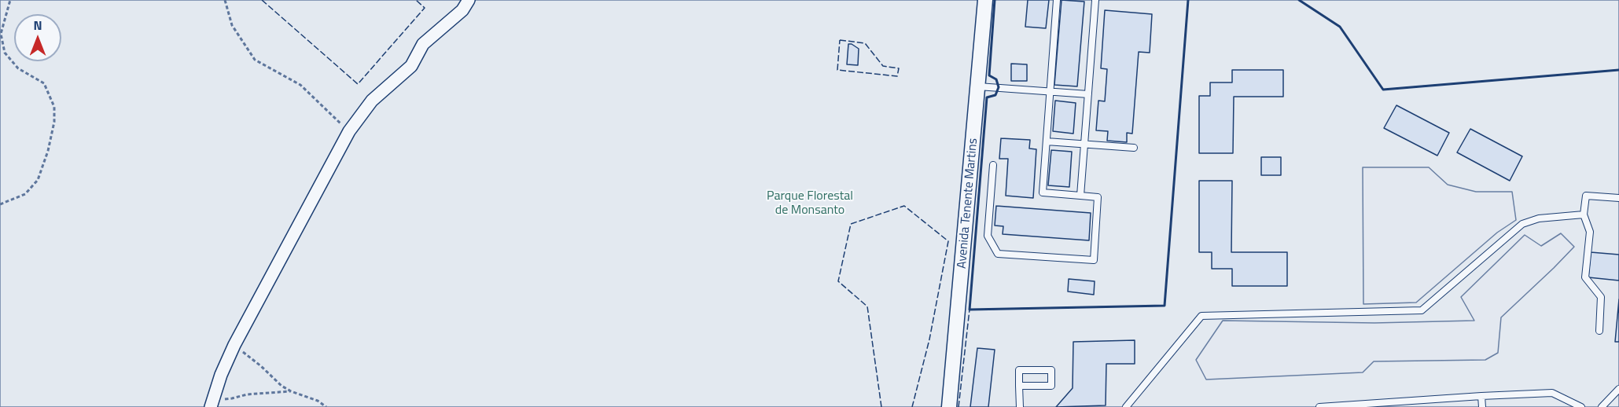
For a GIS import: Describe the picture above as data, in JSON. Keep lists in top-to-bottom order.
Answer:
{
  "streets": {
    "street": ["Avenida Tenente Martins"]
  },
  "parks": ["Parque Florestal de Monsanto"],
  "north": "top"
}
